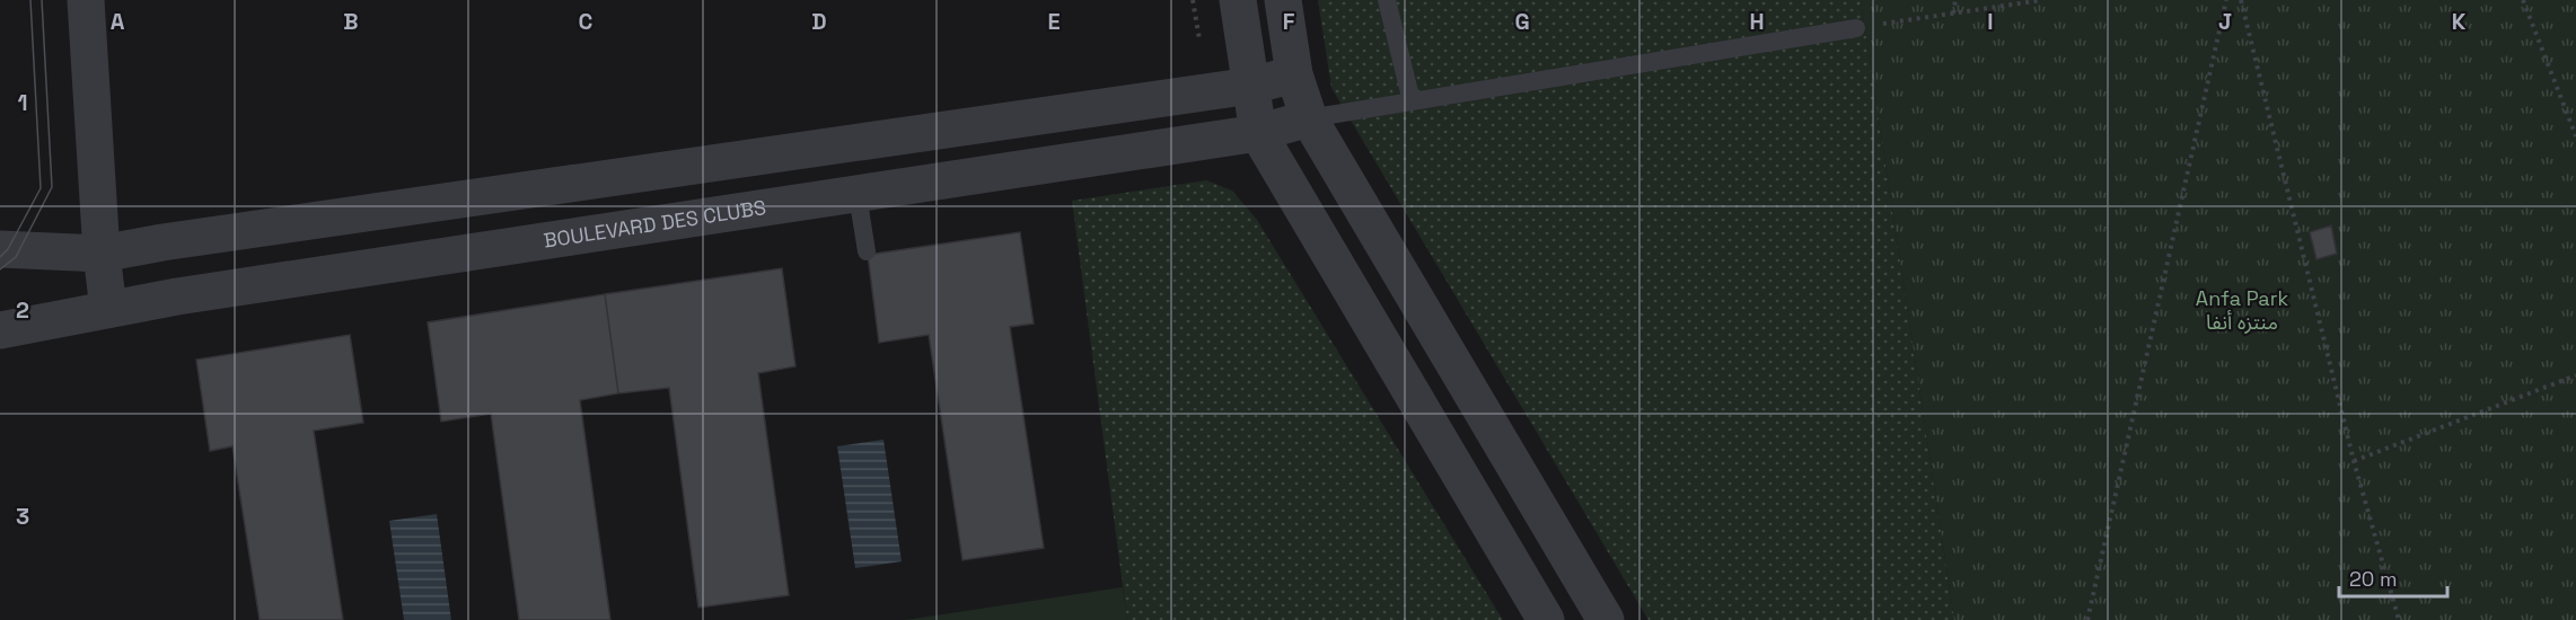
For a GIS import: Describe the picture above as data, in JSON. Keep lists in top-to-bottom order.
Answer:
{
  "streets": {
    "street": ["BOULEVARD DES CLUBS"]
  },
  "parks": ["Anfa Park منتزه أنفا"],
  "scale_bar": "20 m",
  "grid": {
    "columns": [
      "A",
      "B",
      "C",
      "D",
      "E",
      "F",
      "G",
      "H",
      "I",
      "J",
      "K"
    ],
    "rows": ["1", "2", "3"]
  }
}
